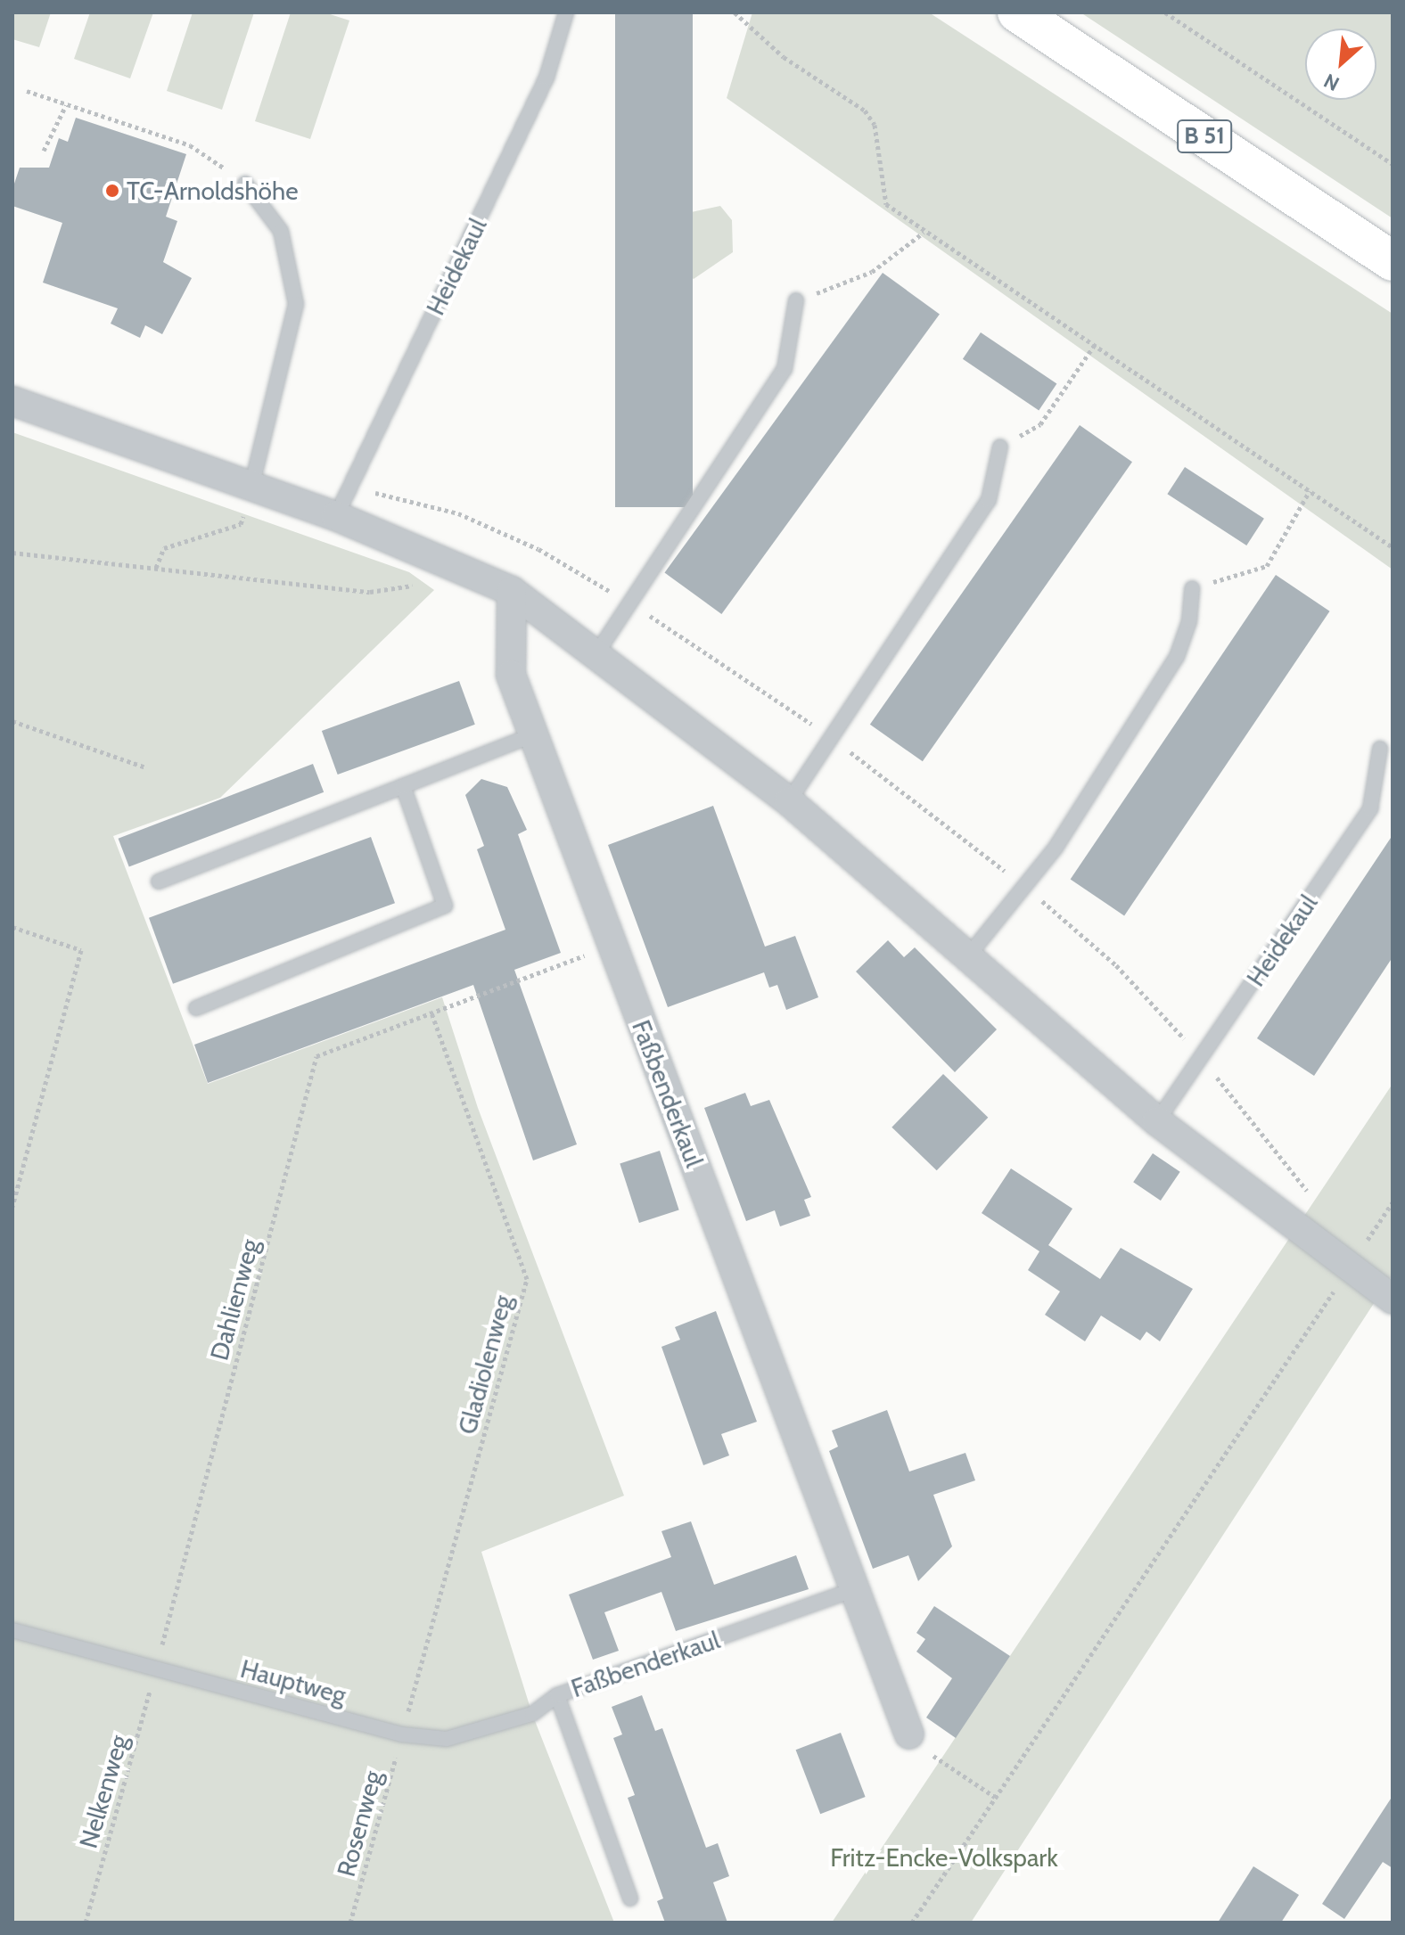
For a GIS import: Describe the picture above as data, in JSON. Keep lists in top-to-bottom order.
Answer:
{
  "streets": {
    "main road": ["B 51"],
    "street": ["Faßbenderkaul"],
    "lane": ["Heidekaul", "Hauptweg"],
    "path": [
      "Dahlienweg",
      "Gladiolenweg",
      "Nelkenweg",
      "Rosenweg"
    ]
  },
  "crossings": [
    ["Faßbenderkaul", "Hauptweg"],
    ["Dahlienweg", "Gladiolenweg"],
    ["Dahlienweg", "Hauptweg"],
    ["Dahlienweg", "Nelkenweg"],
    ["Gladiolenweg", "Hauptweg"],
    ["Gladiolenweg", "Rosenweg"],
    ["Hauptweg", "Nelkenweg"],
    ["Hauptweg", "Rosenweg"]
  ],
  "parks": ["Fritz-Encke-Volkspark"],
  "places": ["TC-Arnoldshöhe"],
  "north": "bottom left"
}
